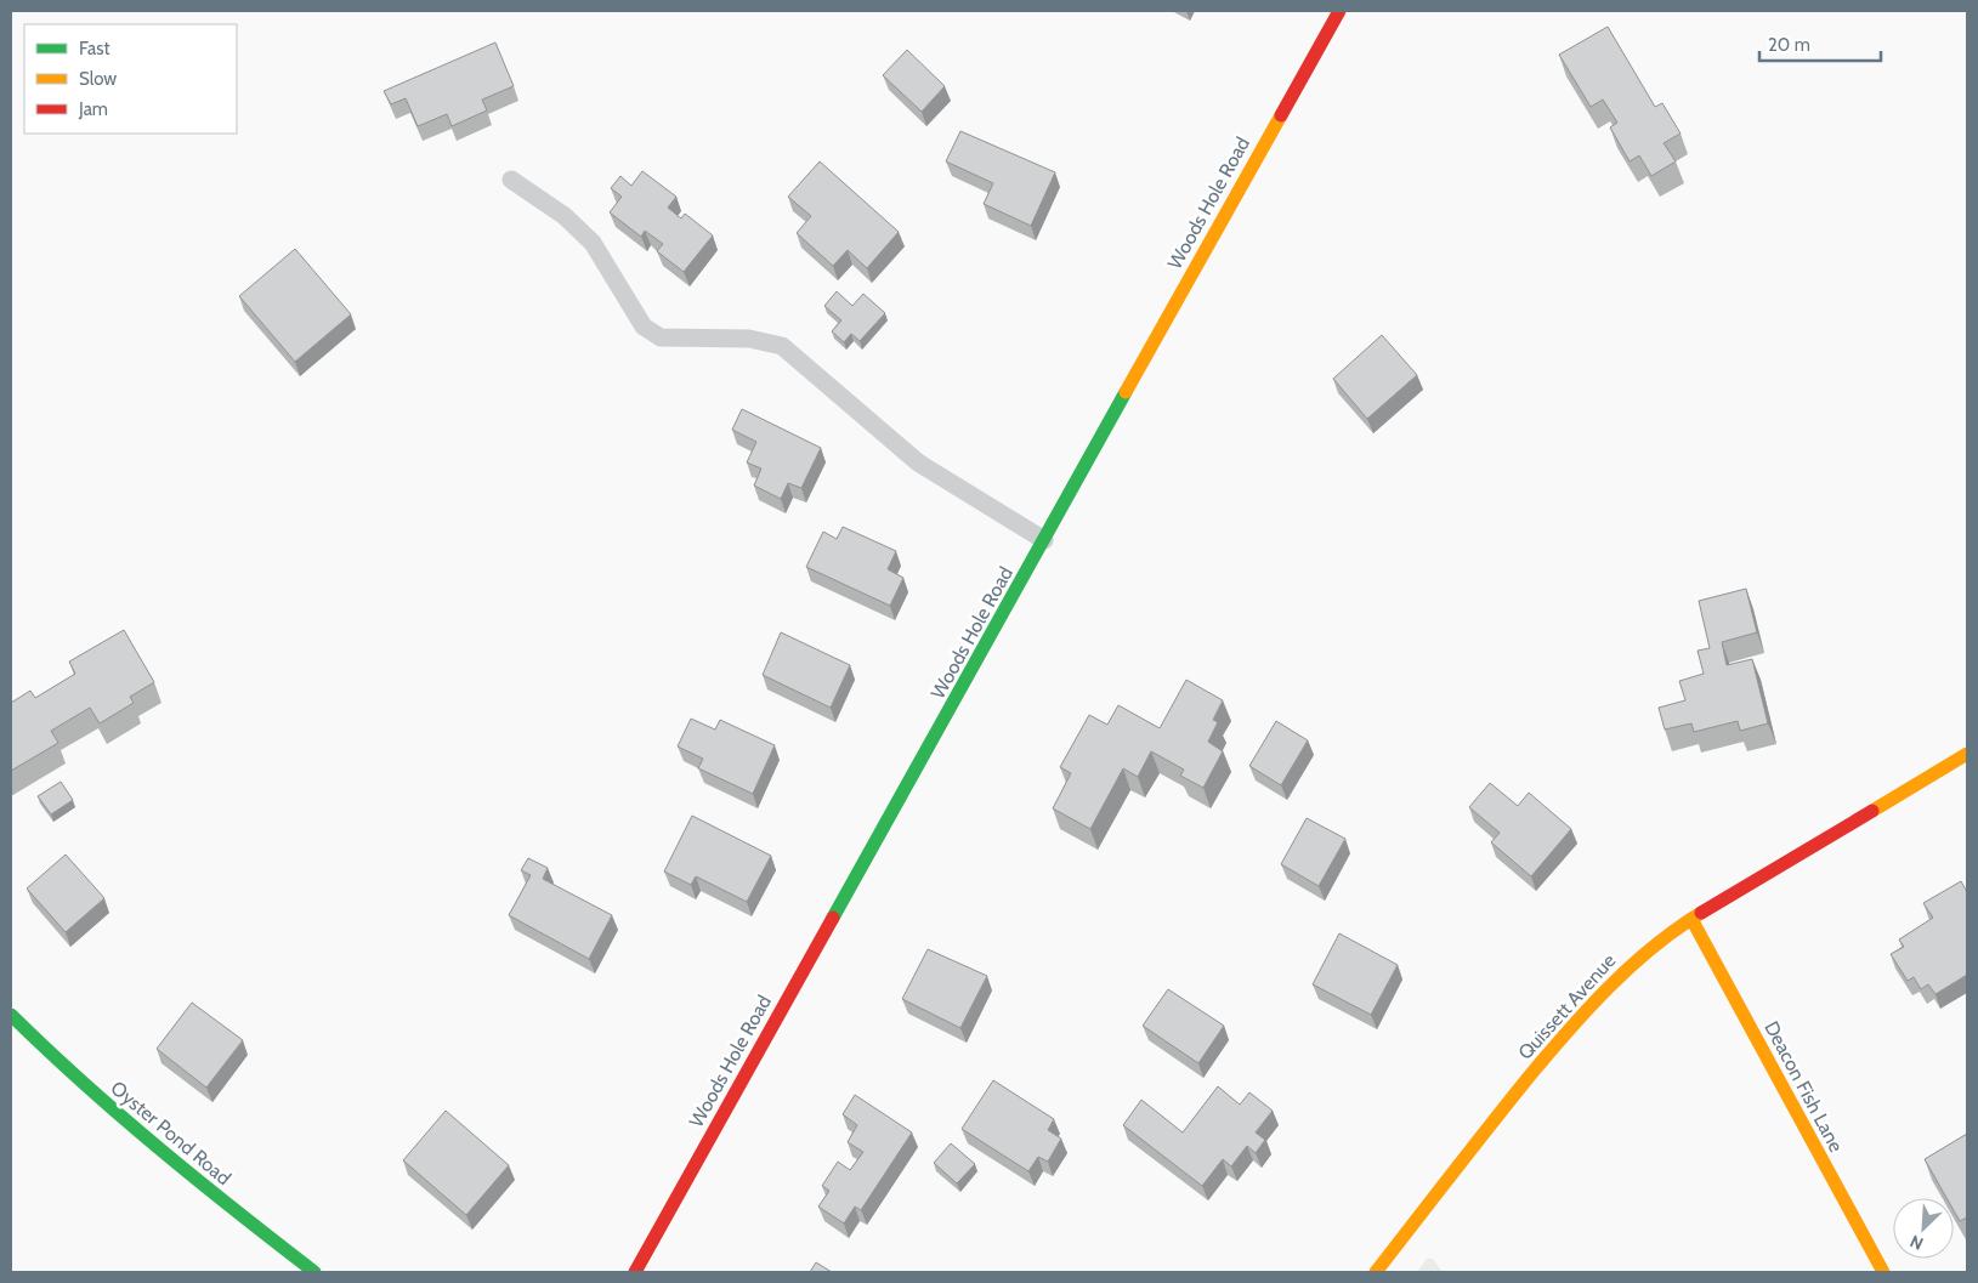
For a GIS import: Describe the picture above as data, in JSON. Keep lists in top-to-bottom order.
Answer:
{
  "streets": {
    "main road": [
      "Woods Hole Road",
      "Quissett Avenue",
      "Deacon Fish Lane",
      "Oyster Pond Road"
    ]
  },
  "crossings": [
    ["Quissett Avenue", "Deacon Fish Lane"]
  ],
  "legend": ["Fast", "Slow", "Jam"],
  "scale_bar": "20 m",
  "north": "bottom left"
}
